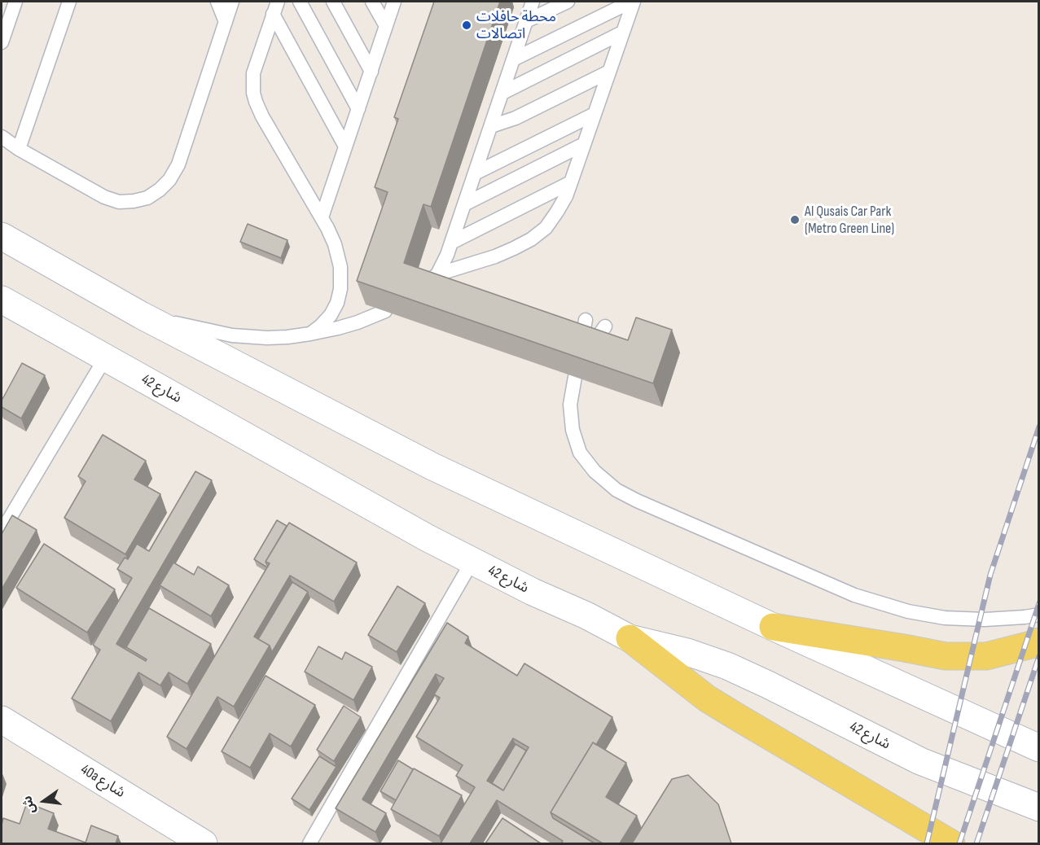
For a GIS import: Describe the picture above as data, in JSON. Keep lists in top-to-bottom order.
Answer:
{
  "streets": {
    "street": ["شارع 42", "40a شارع"]
  },
  "places": ["محطة حافلات اتصالات", "Al Qusais Car Park (Metro Green Line)"],
  "north": "left"
}
